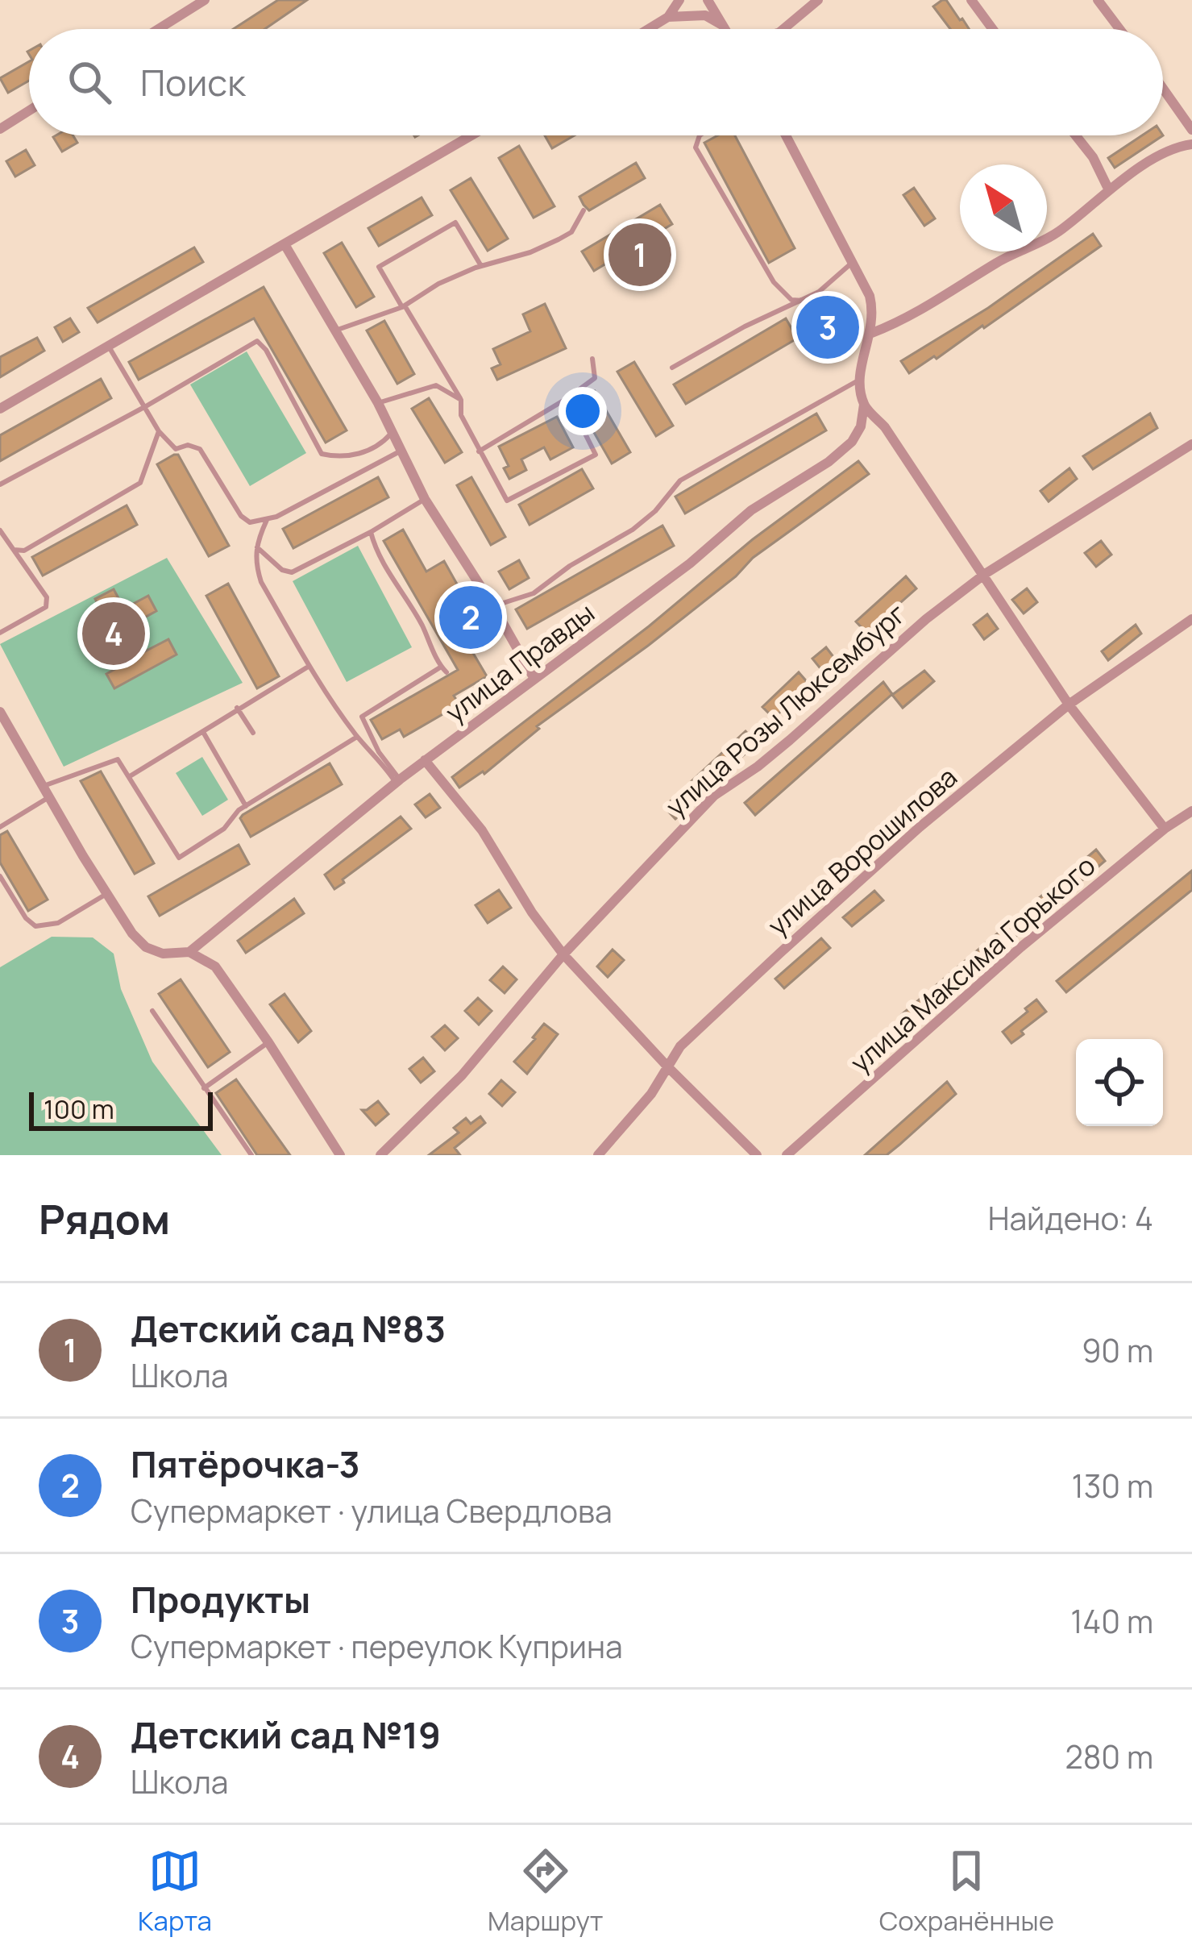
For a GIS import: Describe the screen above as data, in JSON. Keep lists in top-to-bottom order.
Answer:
{
  "streets": {
    "street": [
      "улица Правды",
      "улица Розы Люксембург",
      "улица Ворошилова",
      "улица Максима Горького"
    ]
  },
  "scale_bar": "100 m",
  "north": "top left",
  "page": {
    "search": "Поиск",
    "pins": [
      "1",
      "3",
      "2",
      "4"
    ],
    "scale": "100 m",
    "heading": ["Рядом", "Найдено: 4"],
    "list": [
      {
        "mark": "1",
        "name": "Детский сад №83",
        "note": "Школа",
        "value": "90 m"
      },
      {
        "mark": "2",
        "name": "Пятёрочка-3",
        "note": "Супермаркет · улица Свердлова",
        "value": "130 m"
      },
      {
        "mark": "3",
        "name": "Продукты",
        "note": "Супермаркет · переулок Куприна",
        "value": "140 m"
      },
      {
        "mark": "4",
        "name": "Детский сад №19",
        "note": "Школа",
        "value": "280 m"
      }
    ],
    "nav": ["Карта", "Маршрут", "Сохранённые"]
  }
}
